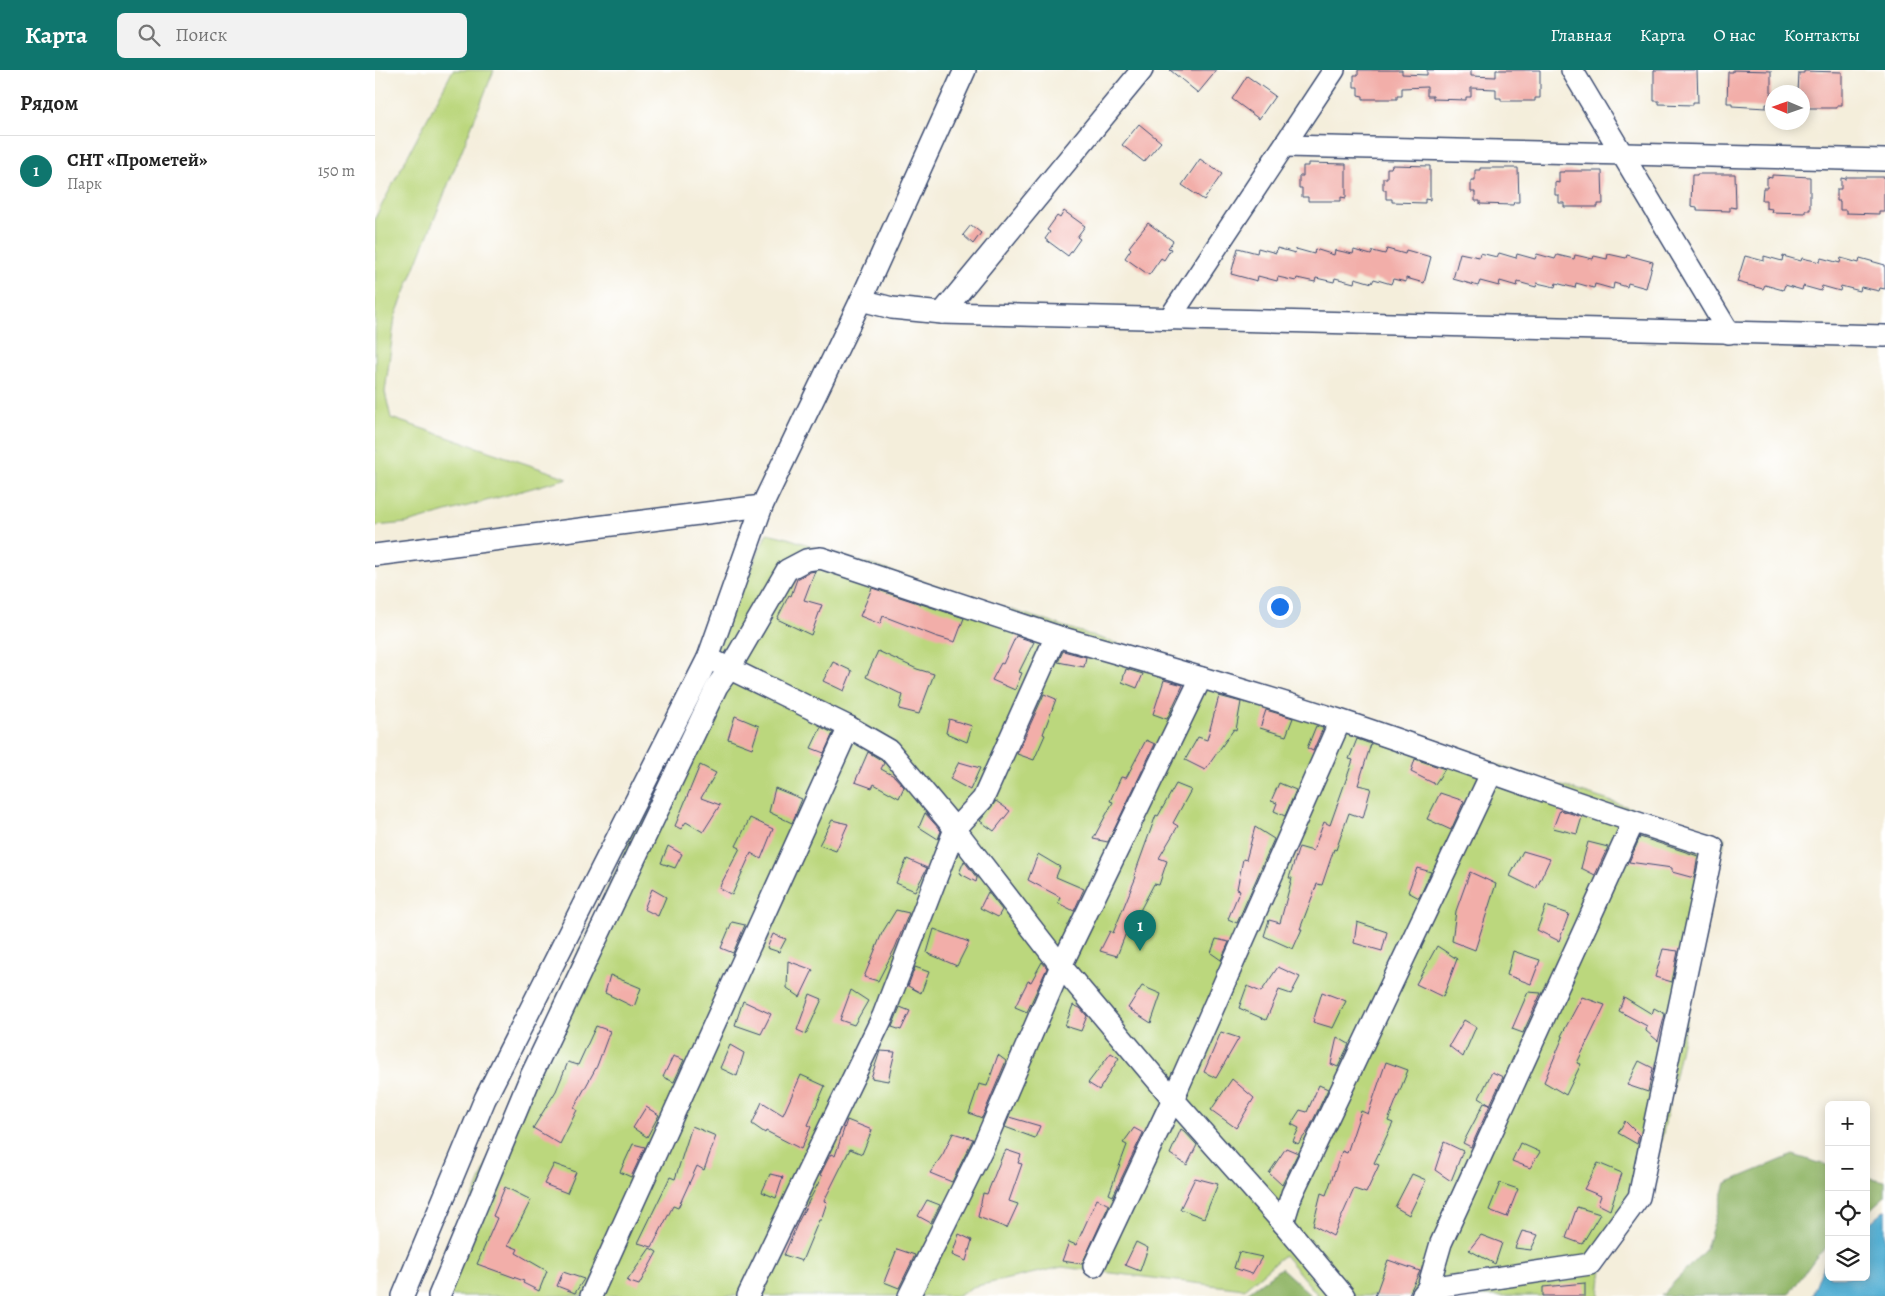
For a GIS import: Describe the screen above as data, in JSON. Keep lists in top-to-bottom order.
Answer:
{
  "north": "left",
  "page": {
    "header": "Карта",
    "search": "Поиск",
    "nav": [
      "Главная",
      "Карта",
      "О нас",
      "Контакты"
    ],
    "heading": "Рядом",
    "list": [
      {
        "mark": "1",
        "name": "СНТ «Прометей»",
        "note": "Парк",
        "value": "150 m"
      }
    ],
    "pins": "1",
    "map_buttons": ["+", "−"]
  }
}
